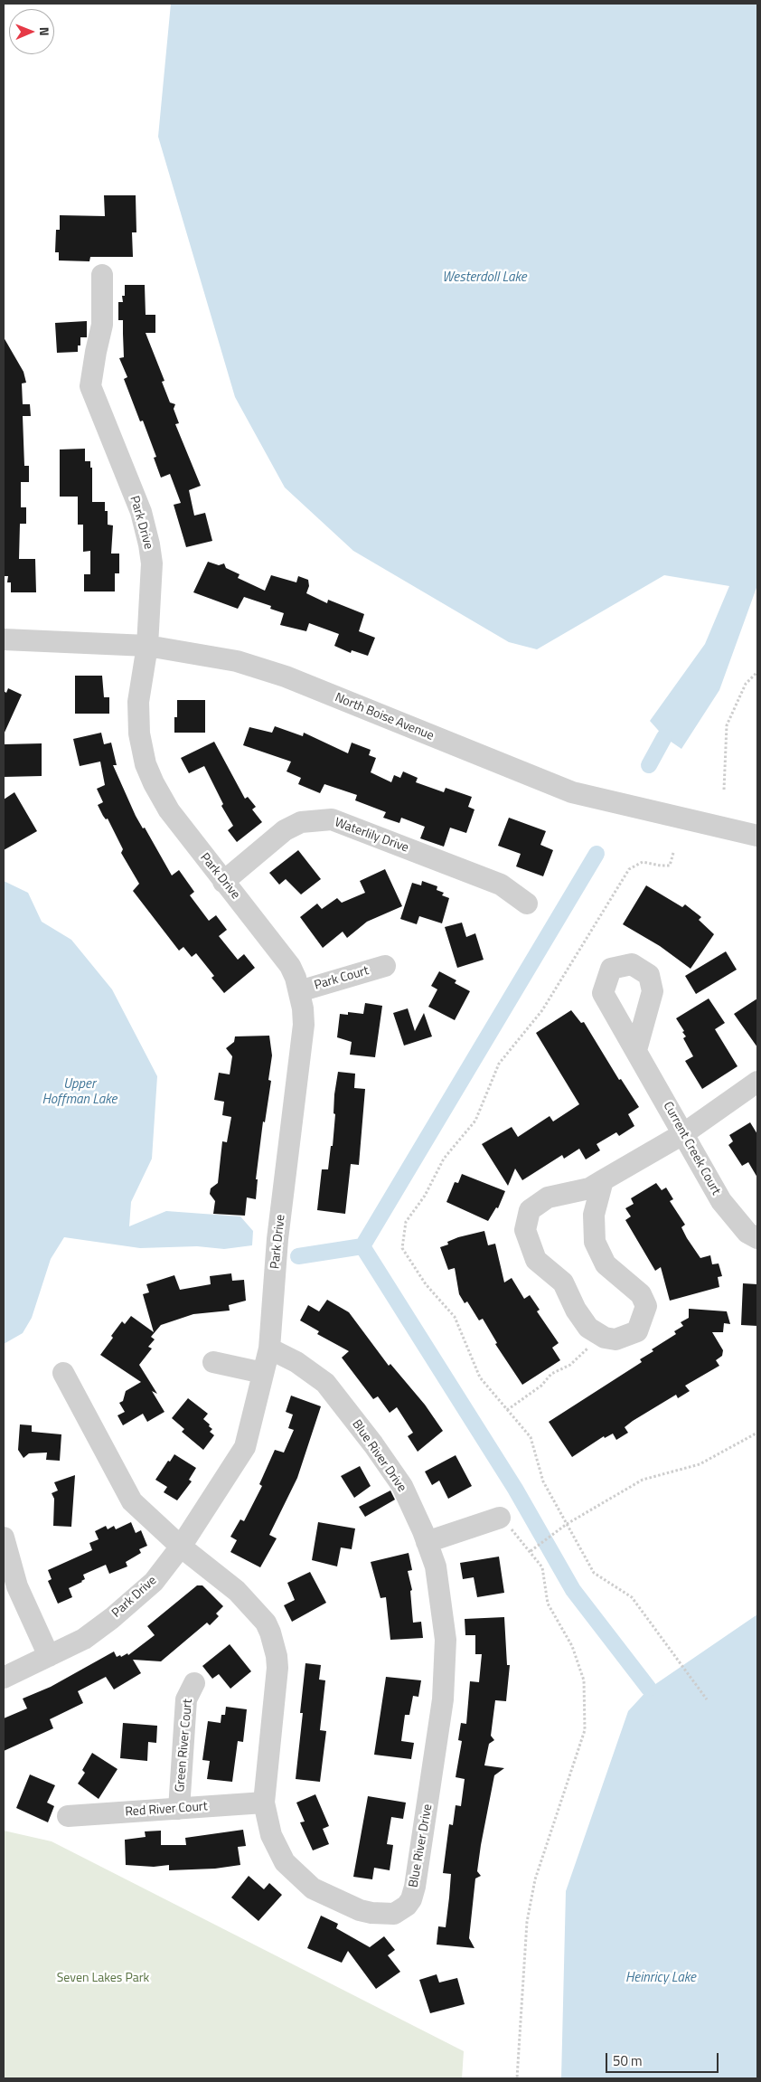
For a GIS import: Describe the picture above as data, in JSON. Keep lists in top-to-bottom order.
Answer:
{
  "streets": {
    "street": [
      "Park Drive",
      "North Boise Avenue",
      "Waterlily Drive",
      "Park Court",
      "Current Creek Court",
      "Blue River Drive",
      "Green River Court",
      "Red River Court"
    ]
  },
  "crossings": [
    ["Park Drive", "North Boise Avenue"],
    ["Park Drive", "Waterlily Drive"],
    ["Park Drive", "Park Court"],
    ["Park Drive", "Blue River Drive"],
    ["Blue River Drive", "Red River Court"],
    ["Green River Court", "Red River Court"]
  ],
  "water": ["Westerdoll Lake", "Upper Hoffman Lake", "Heinricy Lake"],
  "parks": ["Seven Lakes Park"],
  "scale_bar": "50 m",
  "north": "right"
}
